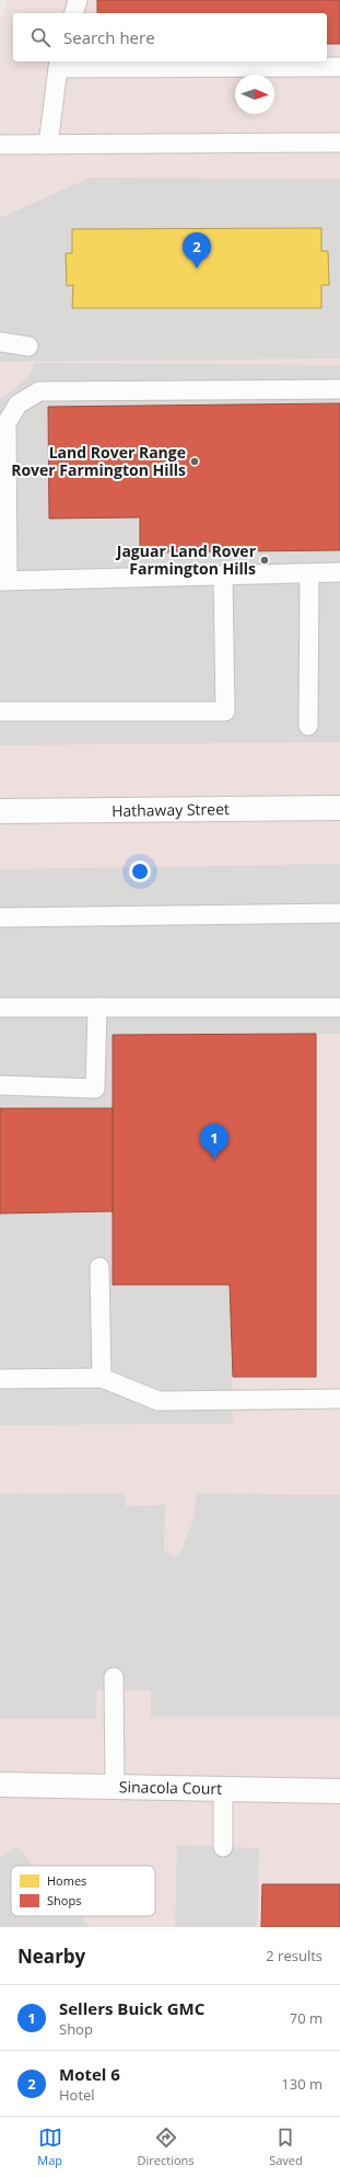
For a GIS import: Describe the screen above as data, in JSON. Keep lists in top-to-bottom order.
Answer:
{
  "streets": {
    "street": ["Hathaway Street", "Sinacola Court"]
  },
  "places": ["Land Rover Range Rover Farmington Hills", "Jaguar Land Rover Farmington Hills"],
  "legend": ["Homes", "Shops"],
  "north": "right",
  "page": {
    "search": "Search here",
    "pins": ["2", "1"],
    "heading": ["Nearby", "2 results"],
    "list": [
      {
        "mark": "1",
        "name": "Sellers Buick GMC",
        "note": "Shop",
        "value": "70 m"
      },
      {
        "mark": "2",
        "name": "Motel 6",
        "note": "Hotel",
        "value": "130 m"
      }
    ],
    "nav": ["Map", "Directions", "Saved"]
  }
}
